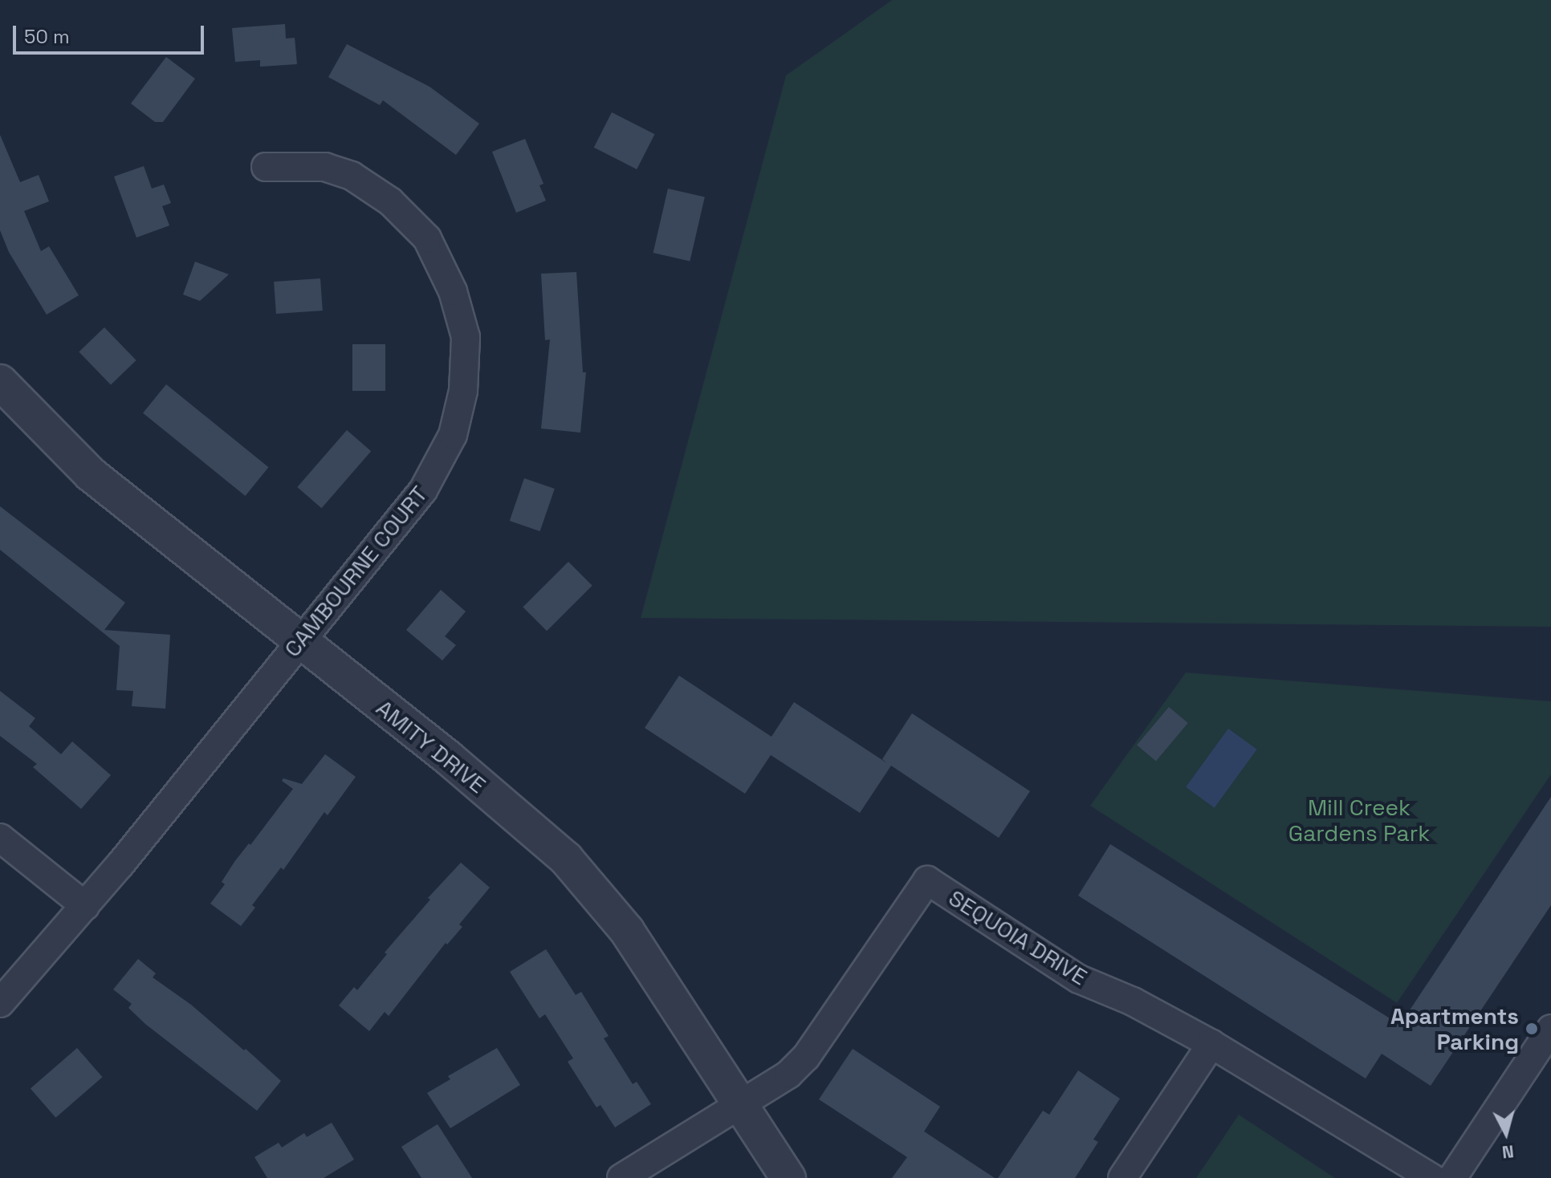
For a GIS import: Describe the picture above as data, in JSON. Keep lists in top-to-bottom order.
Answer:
{
  "streets": {
    "street": ["CAMBOURNE COURT", "AMITY DRIVE", "SEQUOIA DRIVE"]
  },
  "crossings": [
    ["CAMBOURNE COURT", "AMITY DRIVE"],
    ["AMITY DRIVE", "SEQUOIA DRIVE"]
  ],
  "parks": ["Mill Creek Gardens Park"],
  "places": ["Apartments Parking"],
  "scale_bar": "50 m",
  "north": "bottom"
}
